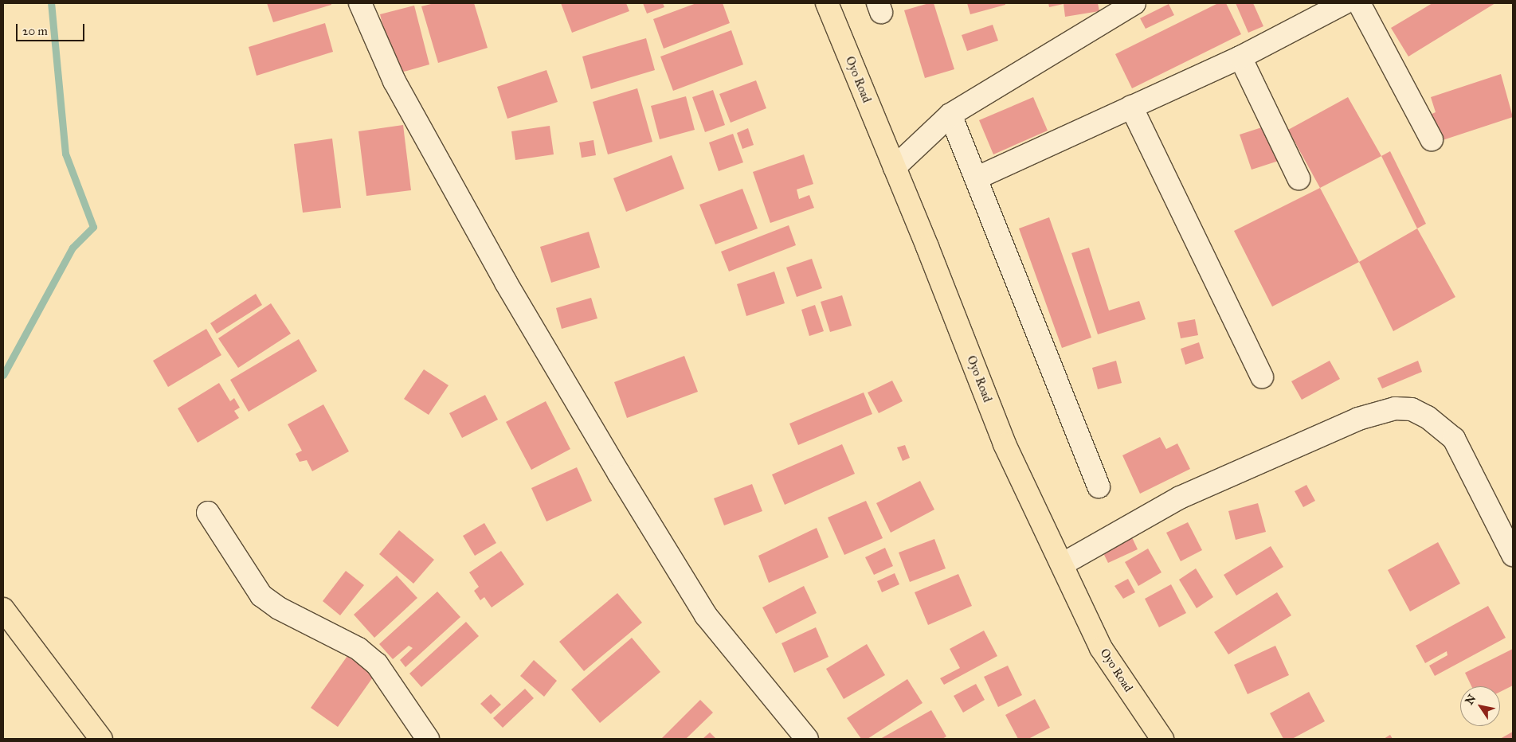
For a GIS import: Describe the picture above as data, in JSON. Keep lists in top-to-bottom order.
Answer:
{
  "streets": {
    "highway": ["Oyo Road"]
  },
  "scale_bar": "20 m",
  "north": "top left"
}
